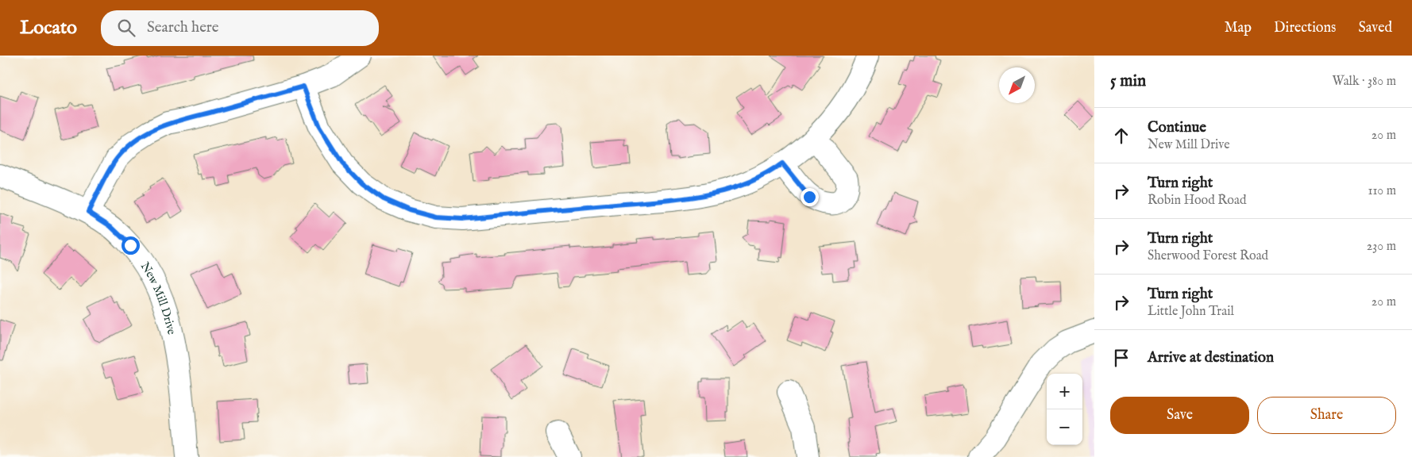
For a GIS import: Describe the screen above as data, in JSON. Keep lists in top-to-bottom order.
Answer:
{
  "streets": {
    "street": ["New Mill Drive"]
  },
  "north": "bottom left",
  "page": {
    "header": "Locato",
    "search": "Search here",
    "nav": ["Map", "Directions", "Saved"],
    "heading": ["5 min", "Walk · 380 m"],
    "list": [
      ["Continue", "New Mill Drive", "20 m"],
      ["Turn right", "Robin Hood Road", "110 m"],
      ["Turn right", "Sherwood Forest Road", "230 m"],
      ["Turn right", "Little John Trail", "20 m"],
      "Arrive at destination"
    ],
    "map_buttons": ["+", "−"],
    "buttons": ["Save", "Share"]
  }
}
